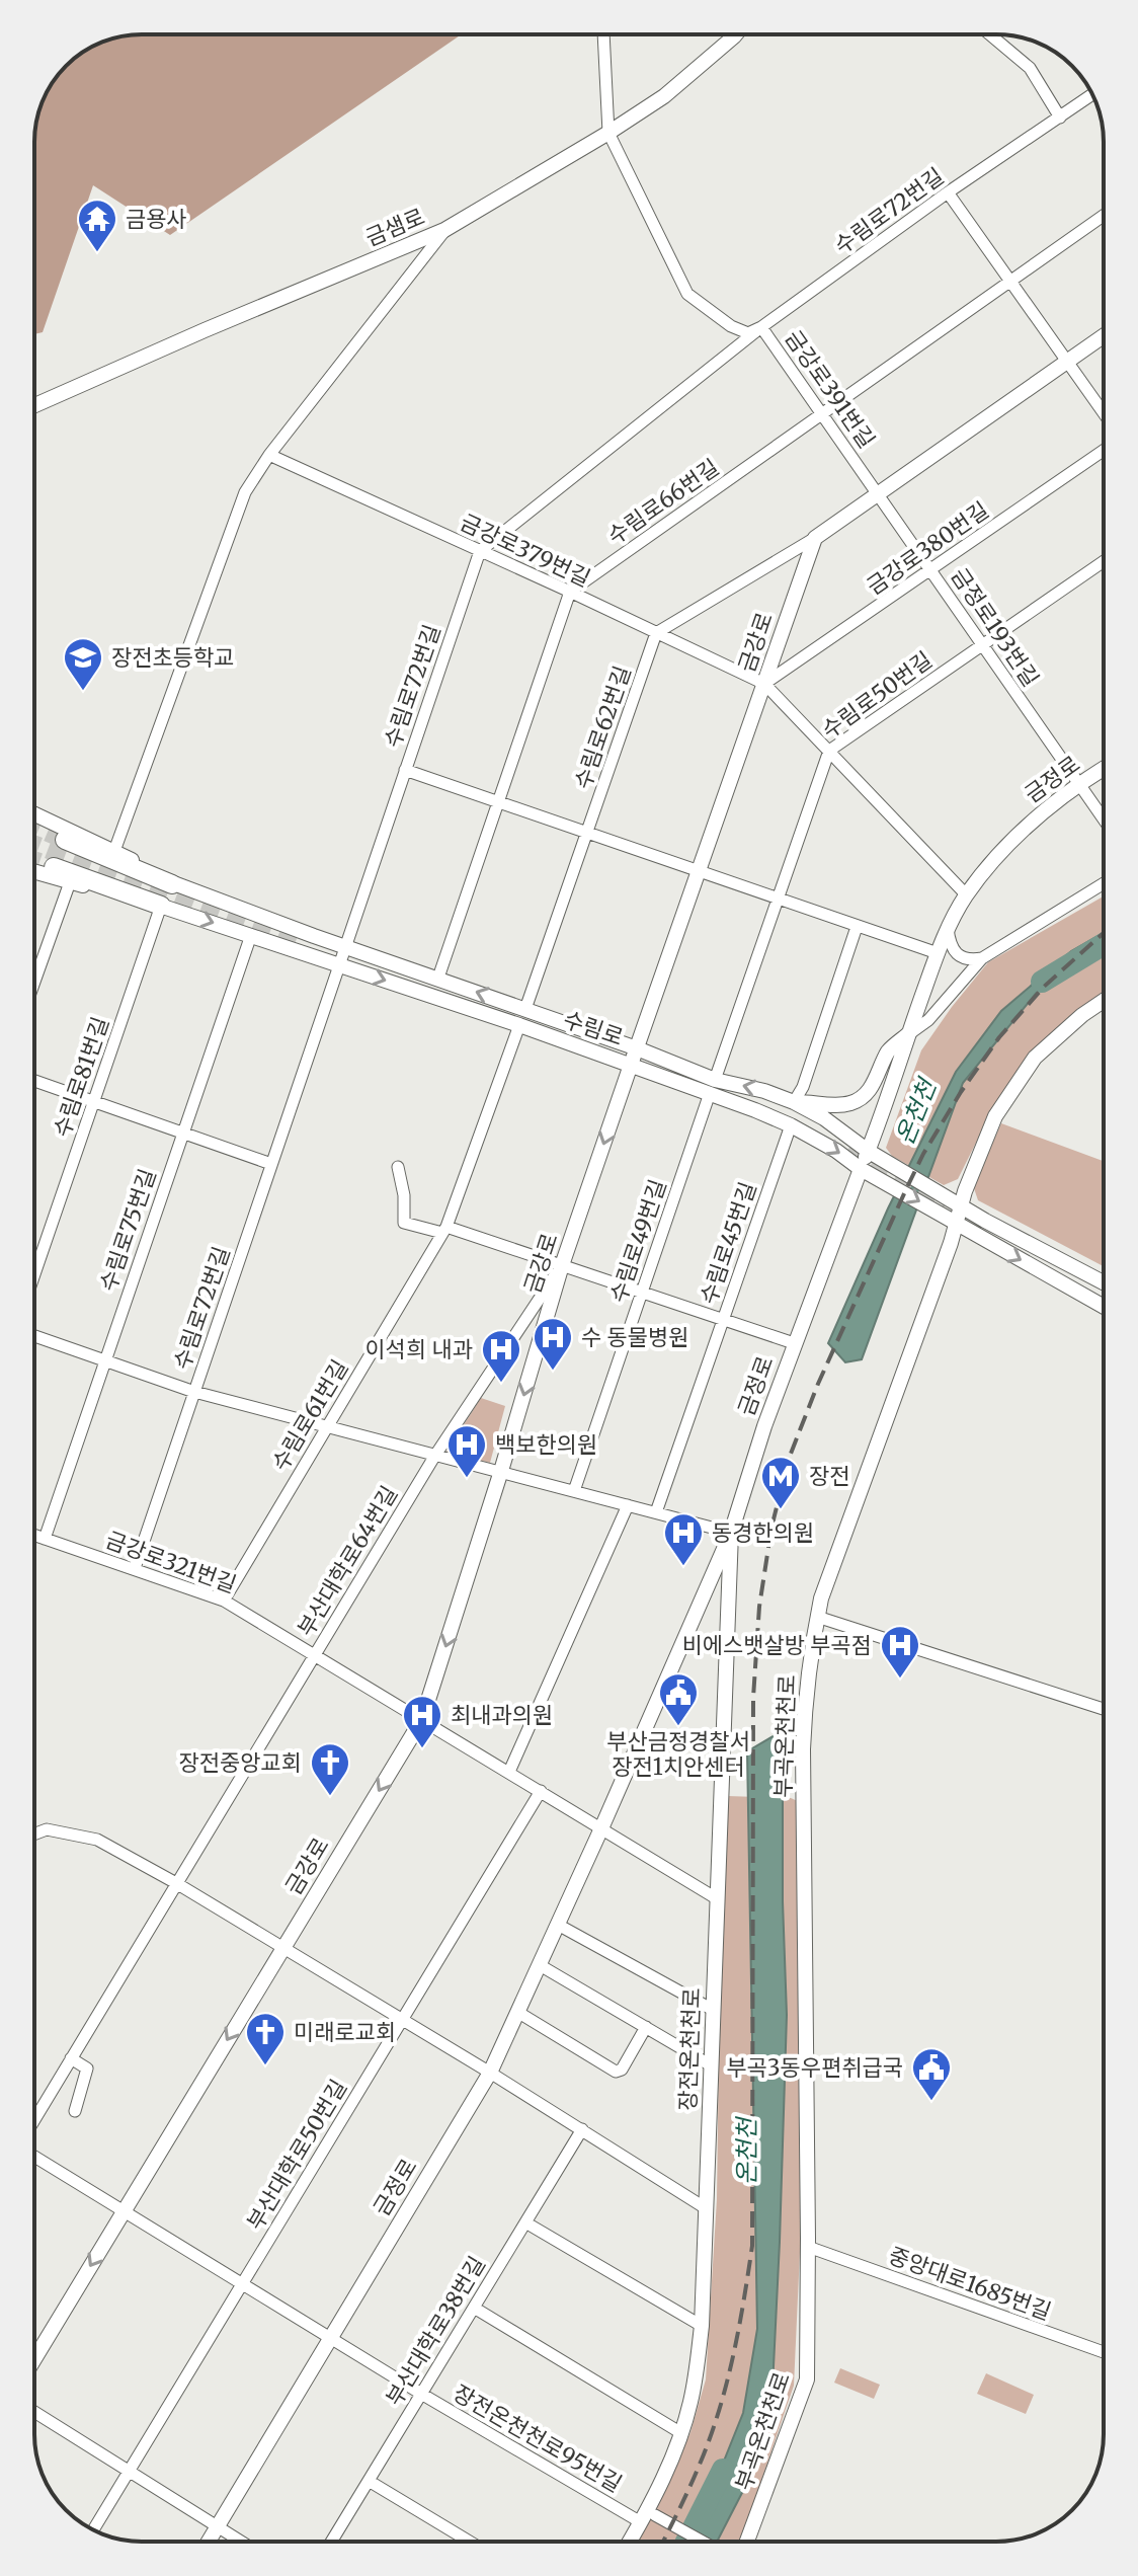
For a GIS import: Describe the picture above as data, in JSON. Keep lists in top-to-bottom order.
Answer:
{
  "streets": {
    "main road": [
      "금샘로",
      "금강로",
      "금정로",
      "수림로",
      "부곡온천천로",
      "장전온천천로"
    ],
    "street": [
      "수림로72번길",
      "금강로391번길",
      "수림로66번길",
      "금강로380번길",
      "금강로379번길",
      "금정로193번길",
      "수림로50번길",
      "수림로62번길",
      "수림로81번길",
      "수림로75번길",
      "수림로49번길",
      "수림로45번길",
      "수림로61번길",
      "부산대학로64번길",
      "금강로321번길",
      "부산대학로50번길",
      "중앙대로1685번길",
      "부산대학로38번길",
      "장전온천천로95번길"
    ]
  },
  "crossings": [
    ["수림로72번길", "금강로391번길"],
    ["수림로72번길", "금강로379번길"],
    ["수림로72번길", "수림로"],
    ["수림로72번길", "금강로321번길"],
    ["금샘로", "금강로391번길"],
    ["금강로391번길", "수림로66번길"],
    ["금강로391번길", "금정로193번길"],
    ["수림로66번길", "금강로379번길"],
    ["금강로380번길", "금강로379번길"],
    ["금강로380번길", "금정로193번길"],
    ["금강로380번길", "금강로"],
    ["금강로379번길", "금강로"],
    ["금강로379번길", "수림로62번길"],
    ["금정로193번길", "수림로50번길"],
    ["금정로193번길", "금정로"],
    ["금강로", "수림로"],
    ["금강로", "부산대학로64번길"],
    ["금강로", "금강로321번길"],
    ["금강로", "장전온천천로95번길"],
    ["수림로50번길", "수림로"],
    ["수림로62번길", "수림로"],
    ["금정로", "수림로"],
    ["금정로", "장전온천천로"],
    ["금정로", "장전온천천로95번길"],
    ["수림로", "수림로81번길"],
    ["수림로", "수림로75번길"],
    ["수림로", "수림로49번길"],
    ["수림로", "수림로45번길"],
    ["수림로", "수림로61번길"],
    ["수림로", "부곡온천천로"],
    ["수림로75번길", "금강로321번길"],
    ["수림로61번길", "금강로321번길"],
    ["부산대학로64번길", "금강로321번길"],
    ["부곡온천천로", "중앙대로1685번길"],
    ["장전온천천로", "장전온천천로95번길"],
    ["부산대학로50번길", "장전온천천로95번길"],
    ["부산대학로38번길", "장전온천천로95번길"]
  ],
  "one_way": ["금강로"],
  "water": ["온천천"],
  "places": {
    "temple": ["금용사"],
    "school or university": ["장전초등학교"],
    "hospital": [
      "수 동물병원",
      "이석희 내과",
      "백보한의원",
      "동경한의원",
      "비에스뱃살방 부곡점",
      "최내과의원"
    ],
    "metro station": ["장전"],
    "public building": ["부산금정경찰서 장전1치안센터", "부곡3동우편취급국"],
    "church": ["장전중앙교회", "미래로교회"]
  }
}
